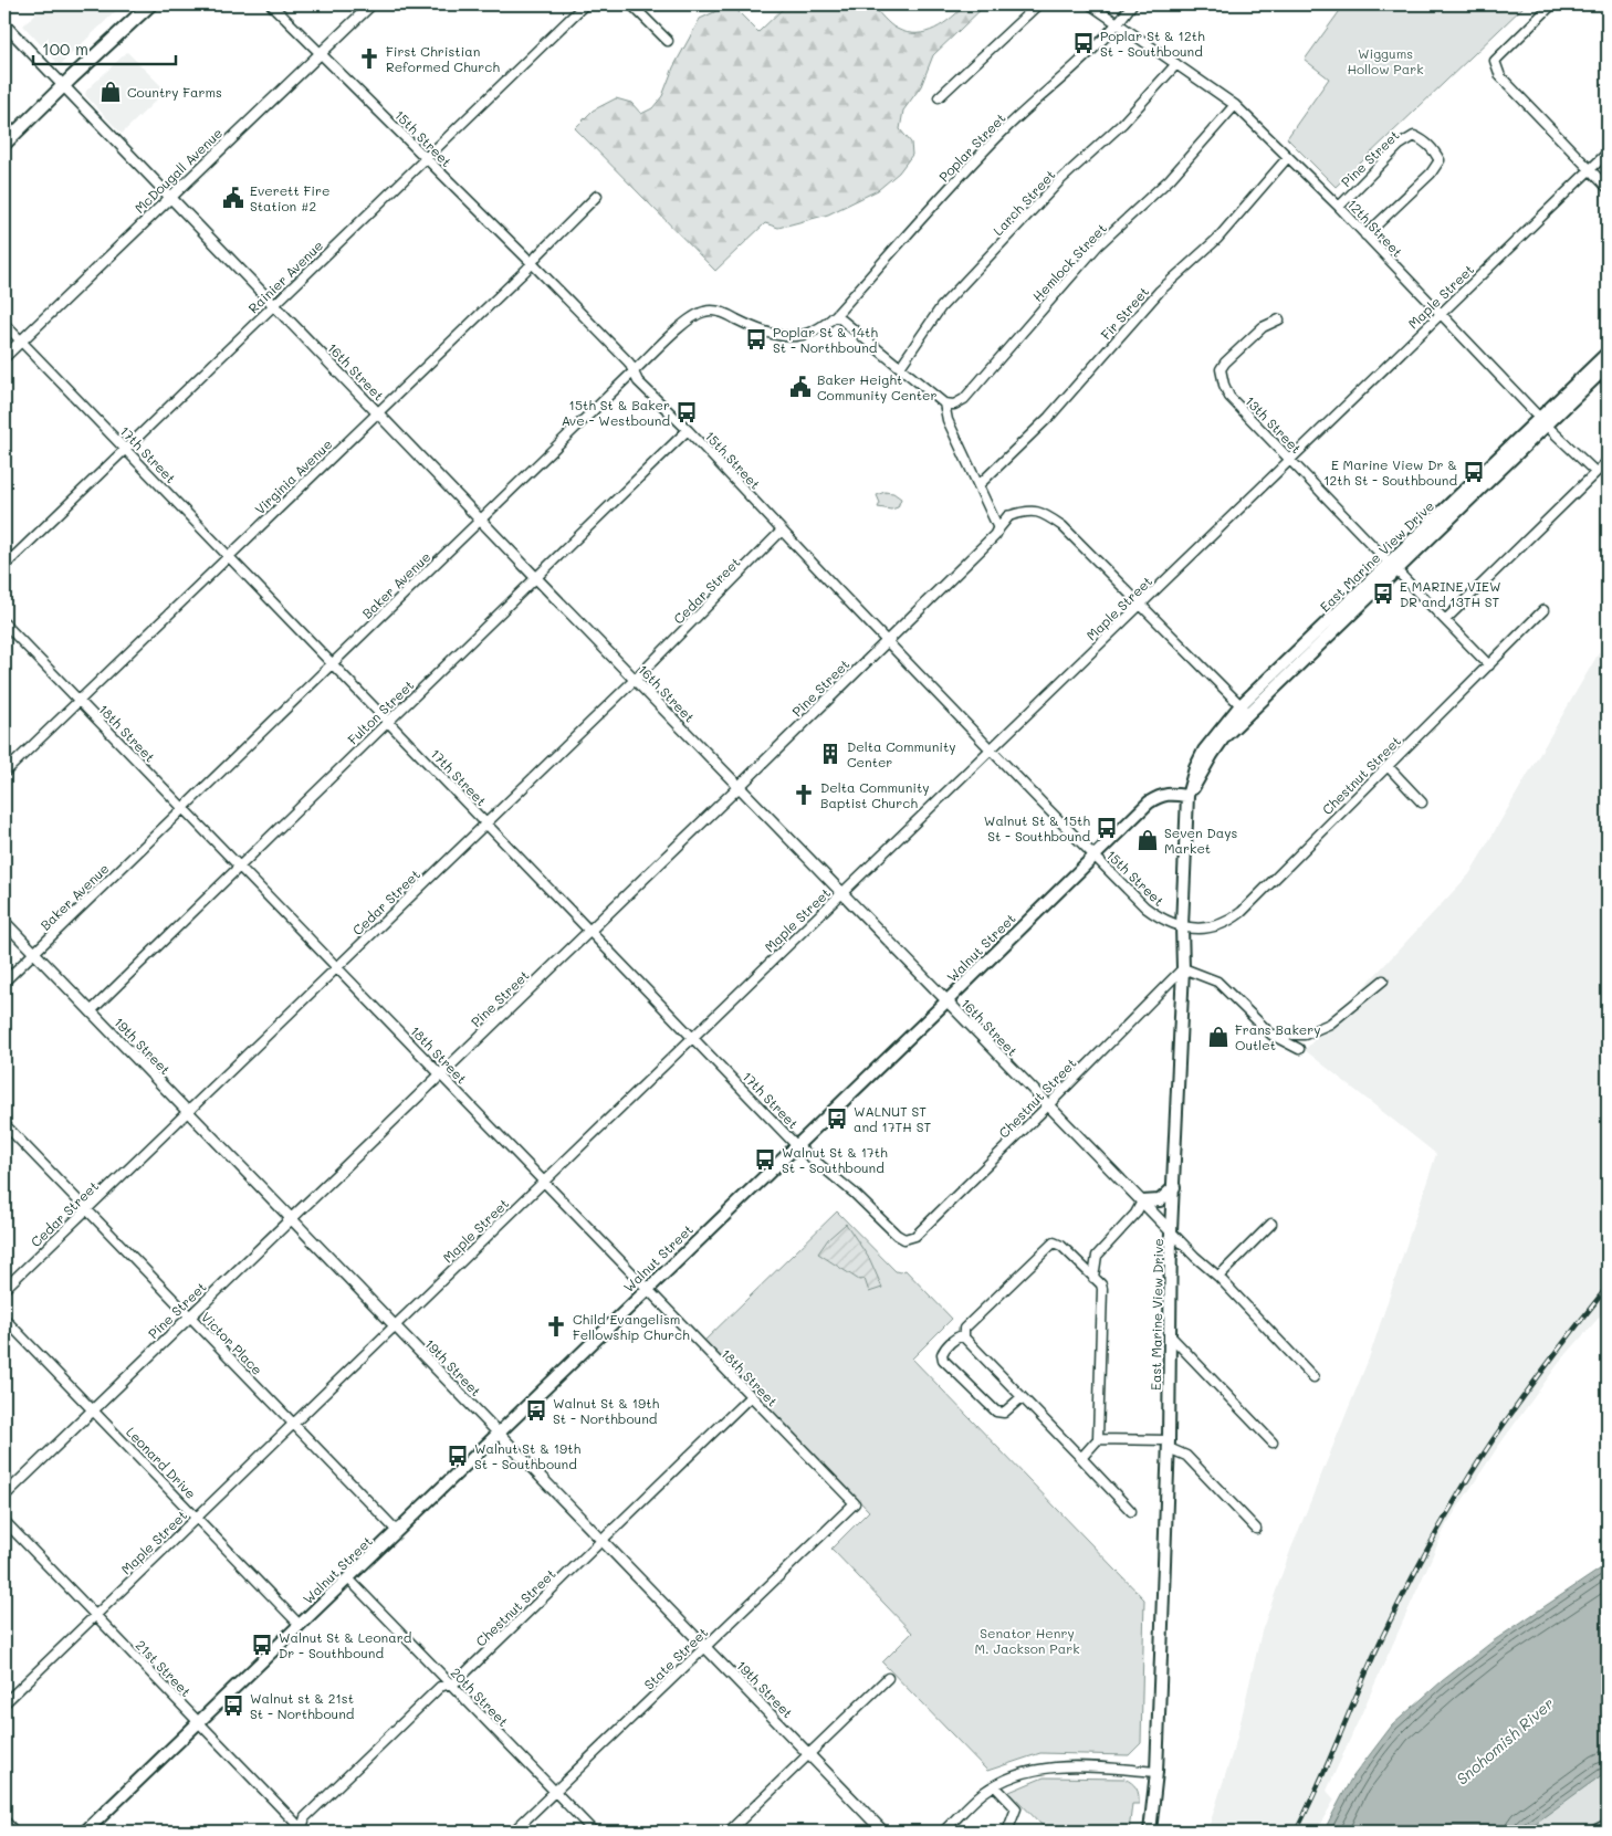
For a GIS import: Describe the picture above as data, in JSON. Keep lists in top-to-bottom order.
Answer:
{
  "streets": {
    "main road": ["East Marine View Drive", "Walnut Street"],
    "street": [
      "15th Street",
      "Poplar Street",
      "Pine Street",
      "McDougall Avenue",
      "Larch Street",
      "12th Street",
      "Hemlock Street",
      "Rainier Avenue",
      "Maple Street",
      "Fir Street",
      "16th Street",
      "13th Street",
      "17th Street",
      "Virginia Avenue",
      "Baker Avenue",
      "Cedar Street",
      "Fulton Street",
      "18th Street",
      "Chestnut Street",
      "19th Street",
      "Victor Place",
      "Leonard Drive",
      "State Street",
      "21st Street",
      "20th Street"
    ]
  },
  "crossings": [
    ["15th Street", "Pine Street"],
    ["15th Street", "McDougall Avenue"],
    ["15th Street", "Rainier Avenue"],
    ["15th Street", "Maple Street"],
    ["15th Street", "Virginia Avenue"],
    ["15th Street", "East Marine View Drive"],
    ["15th Street", "Baker Avenue"],
    ["15th Street", "Cedar Street"],
    ["15th Street", "Fulton Street"],
    ["15th Street", "Chestnut Street"],
    ["15th Street", "Walnut Street"],
    ["Poplar Street", "12th Street"],
    ["Poplar Street", "Baker Avenue"],
    ["Pine Street", "12th Street"],
    ["Pine Street", "16th Street"],
    ["Pine Street", "17th Street"],
    ["Pine Street", "18th Street"],
    ["Pine Street", "19th Street"],
    ["Pine Street", "Victor Place"],
    ["Pine Street", "Leonard Drive"],
    ["McDougall Avenue", "16th Street"],
    ["McDougall Avenue", "17th Street"],
    ["Larch Street", "12th Street"],
    ["12th Street", "Hemlock Street"],
    ["12th Street", "Maple Street"],
    ["12th Street", "Fir Street"],
    ["12th Street", "East Marine View Drive"],
    ["Rainier Avenue", "16th Street"],
    ["Rainier Avenue", "17th Street"],
    ["Maple Street", "16th Street"],
    ["Maple Street", "13th Street"],
    ["Maple Street", "17th Street"],
    ["Maple Street", "18th Street"],
    ["Maple Street", "19th Street"],
    ["Maple Street", "Victor Place"],
    ["Maple Street", "Leonard Drive"],
    ["Maple Street", "21st Street"],
    ["16th Street", "Virginia Avenue"],
    ["16th Street", "East Marine View Drive"],
    ["16th Street", "Baker Avenue"],
    ["16th Street", "Cedar Street"],
    ["16th Street", "Fulton Street"],
    ["16th Street", "Chestnut Street"],
    ["16th Street", "Walnut Street"],
    ["13th Street", "East Marine View Drive"],
    ["13th Street", "Chestnut Street"],
    ["17th Street", "Virginia Avenue"],
    ["17th Street", "Baker Avenue"],
    ["17th Street", "Cedar Street"],
    ["17th Street", "Fulton Street"],
    ["17th Street", "Chestnut Street"],
    ["17th Street", "Walnut Street"],
    ["Virginia Avenue", "18th Street"],
    ["East Marine View Drive", "Chestnut Street"],
    ["East Marine View Drive", "Walnut Street"],
    ["Baker Avenue", "18th Street"],
    ["Baker Avenue", "19th Street"],
    ["Cedar Street", "18th Street"],
    ["Cedar Street", "19th Street"],
    ["Cedar Street", "Victor Place"],
    ["Fulton Street", "18th Street"],
    ["Fulton Street", "19th Street"],
    ["18th Street", "Chestnut Street"],
    ["18th Street", "Walnut Street"],
    ["18th Street", "State Street"],
    ["Chestnut Street", "19th Street"],
    ["Chestnut Street", "21st Street"],
    ["Chestnut Street", "20th Street"],
    ["Walnut Street", "19th Street"],
    ["Walnut Street", "Victor Place"],
    ["Walnut Street", "Leonard Drive"],
    ["Walnut Street", "21st Street"],
    ["Walnut Street", "20th Street"],
    ["19th Street", "State Street"],
    ["State Street", "20th Street"]
  ],
  "water": ["Snohomish River"],
  "parks": ["Wiggums Hollow Park", "Senator Henry M. Jackson Park"],
  "places": {
    "bus stop": [
      "Poplar St & 12th St - Southbound",
      "Poplar St & 14th St - Northbound",
      "15th St & Baker Ave - Westbound",
      "E Marine View Dr & 12th St - Southbound",
      "E MARINE VIEW DR and 13TH ST",
      "Walnut St & 15th St - Southbound",
      "WALNUT ST and 17TH ST",
      "Walnut St & 17th St - Southbound",
      "Walnut St & 19th St - Northbound",
      "Walnut St & 19th St - Southbound",
      "Walnut St & Leonard Dr - Southbound",
      "Walnut st & 21st St - Northbound"
    ],
    "church": ["First Christian Reformed Church", "Delta Community Baptist Church", "Child Evangelism Fellowship Church"],
    "shop": ["Country Farms", "Seven Days Market", "Frans Bakery Outlet"],
    "public building": ["Everett Fire Station #2", "Baker Height Community Center"],
    "building": ["Delta Community Center"]
  },
  "scale_bar": "100 m"
}
